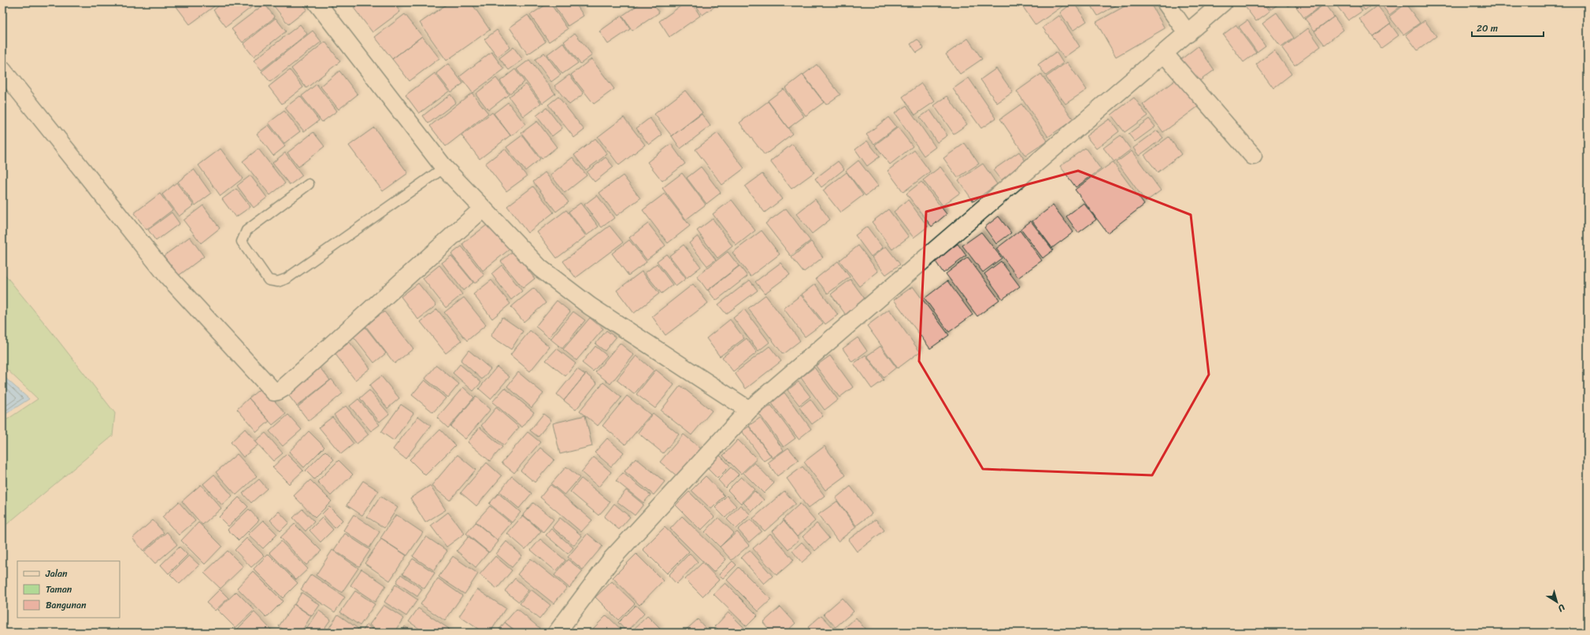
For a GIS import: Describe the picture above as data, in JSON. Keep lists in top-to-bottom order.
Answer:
{
  "legend": ["Jalan", "Taman", "Bangunan"],
  "scale_bar": "20 m",
  "north": "bottom right"
}
